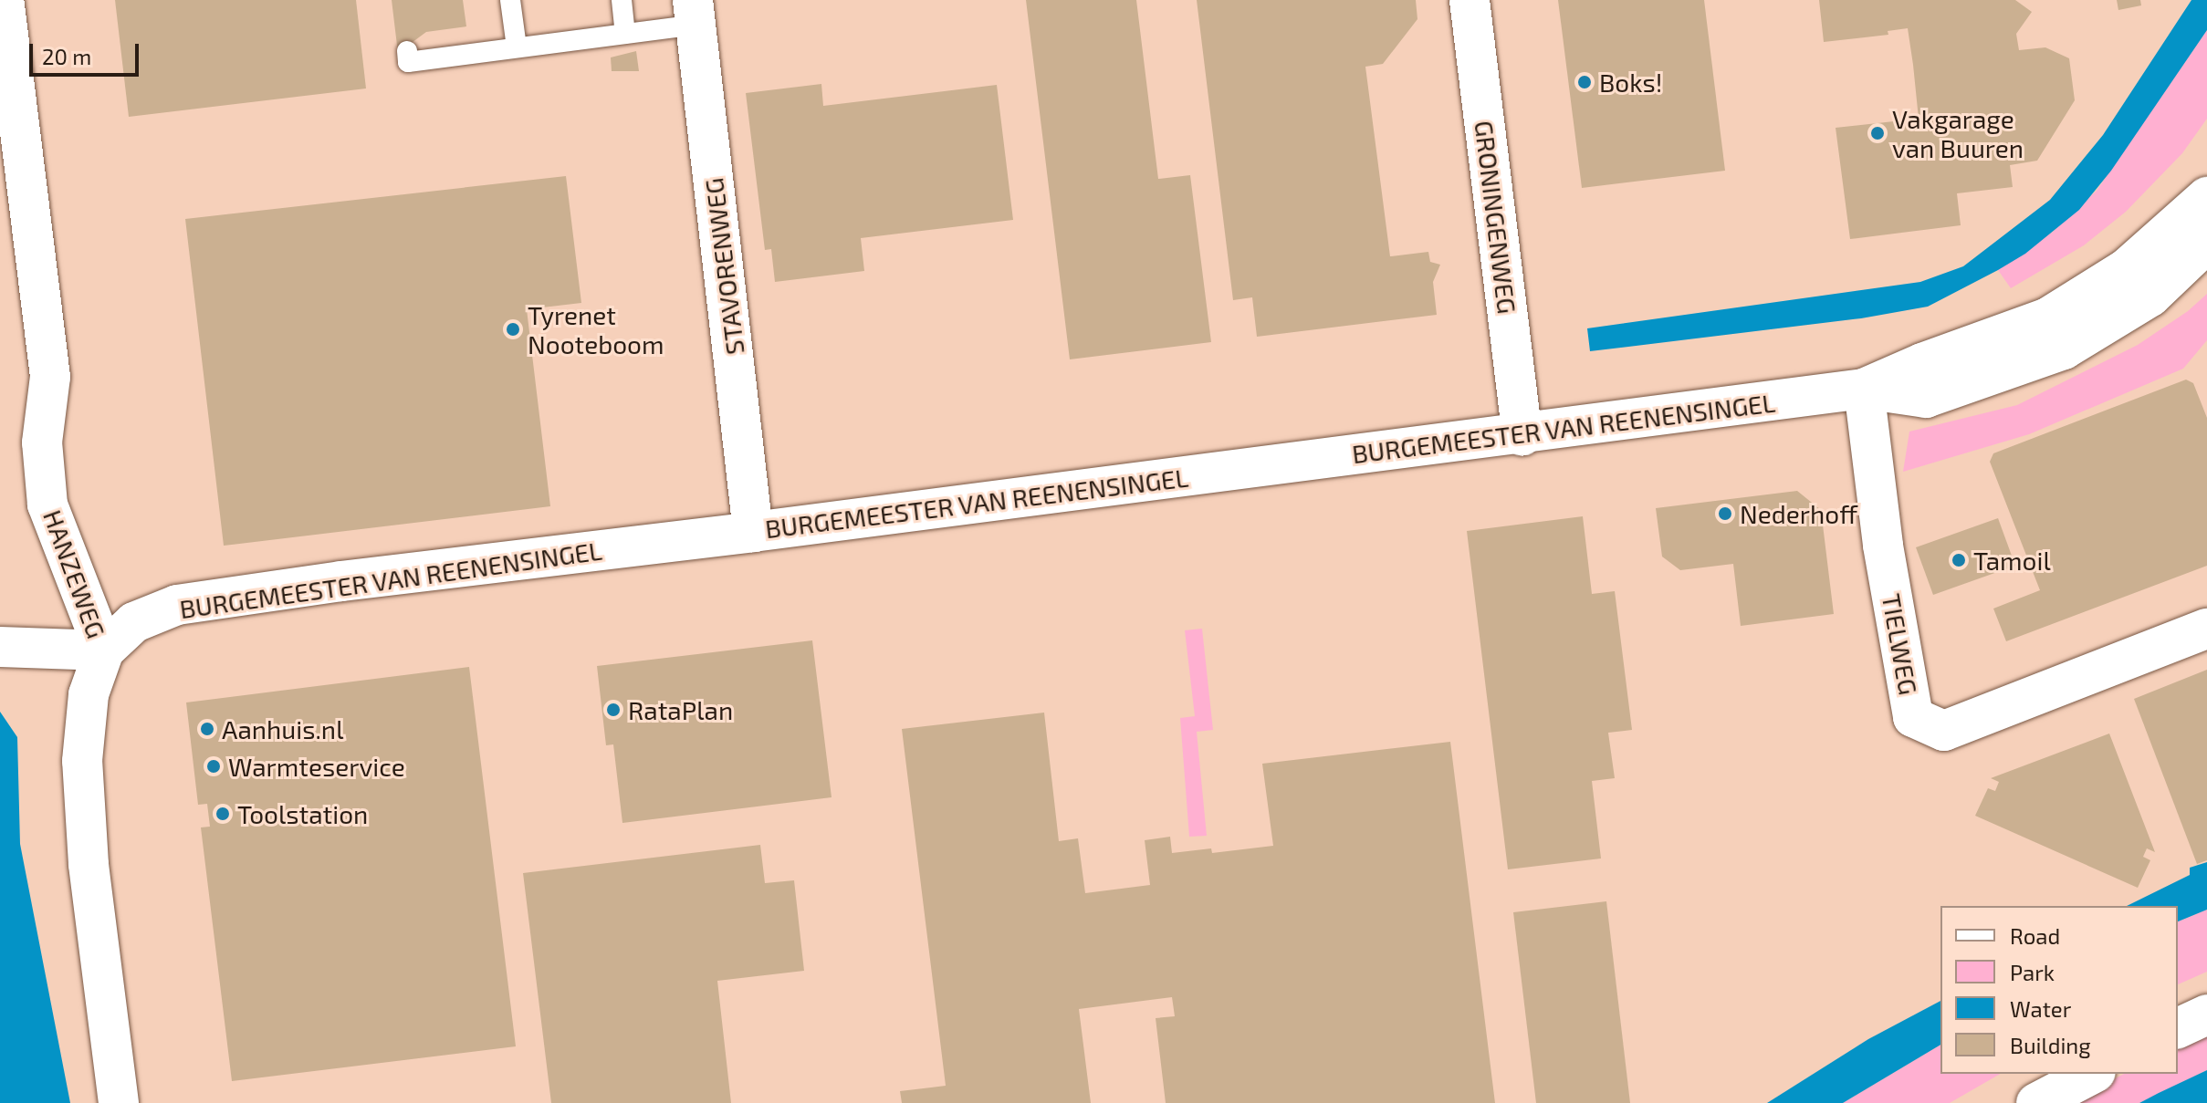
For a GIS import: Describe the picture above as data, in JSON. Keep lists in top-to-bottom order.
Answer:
{
  "streets": {
    "street": [
      "GRONINGENWEG",
      "STAVORENWEG",
      "BURGEMEESTER VAN REENENSINGEL",
      "HANZEWEG",
      "TIELWEG"
    ]
  },
  "crossings": [
    ["GRONINGENWEG", "BURGEMEESTER VAN REENENSINGEL"],
    ["STAVORENWEG", "BURGEMEESTER VAN REENENSINGEL"],
    ["BURGEMEESTER VAN REENENSINGEL", "HANZEWEG"],
    ["BURGEMEESTER VAN REENENSINGEL", "TIELWEG"]
  ],
  "places": [
    "Boks!",
    "Vakgarage van Buuren",
    "Tyrenet Nooteboom",
    "Nederhoff",
    "Tamoil",
    "RataPlan",
    "Aanhuis.nl",
    "Warmteservice",
    "Toolstation"
  ],
  "legend": [
    "Road",
    "Park",
    "Water",
    "Building"
  ],
  "scale_bar": "20 m"
}
